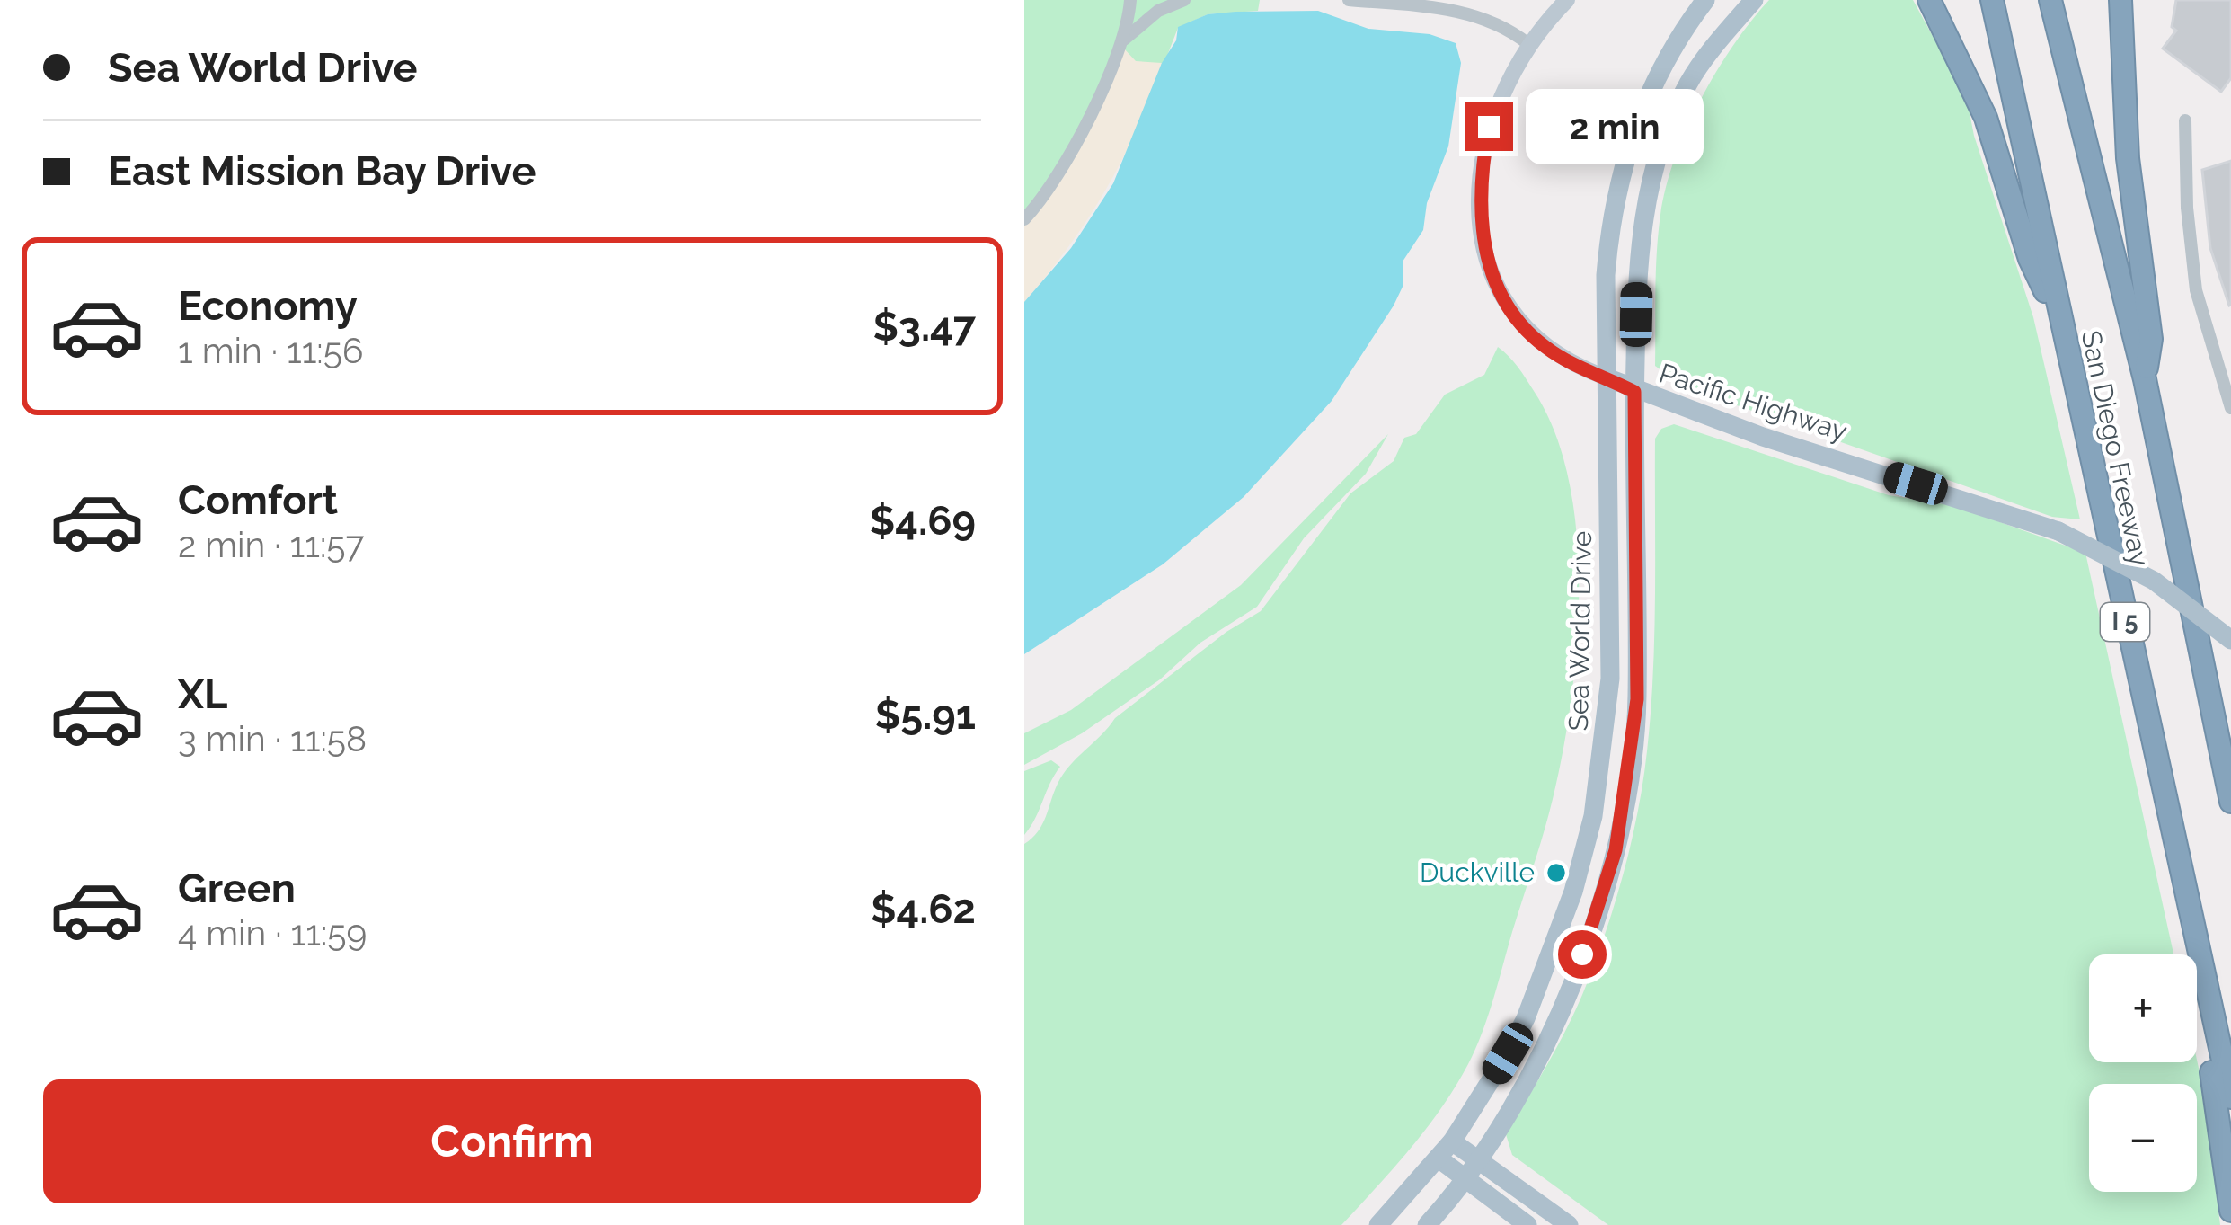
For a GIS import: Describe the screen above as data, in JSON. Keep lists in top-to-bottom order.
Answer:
{
  "streets": {
    "highway": ["San Diego Freeway", "I 5"],
    "main road": ["Pacific Highway", "Sea World Drive"]
  },
  "crossings": [
    ["Pacific Highway", "Sea World Drive"]
  ],
  "places": ["Duckville"],
  "page": {
    "banner": ["Sea World Drive", "East Mission Bay Drive"],
    "bubble": "2 min",
    "list": [
      {
        "name": "Economy",
        "note": "1 min · 11:56",
        "value": "$3.47"
      },
      {
        "name": "Comfort",
        "note": "2 min · 11:57",
        "value": "$4.69"
      },
      {
        "name": "XL",
        "note": "3 min · 11:58",
        "value": "$5.91"
      },
      {
        "name": "Green",
        "note": "4 min · 11:59",
        "value": "$4.62"
      }
    ],
    "map_buttons": ["+", "−"],
    "buttons": "Confirm"
  }
}
